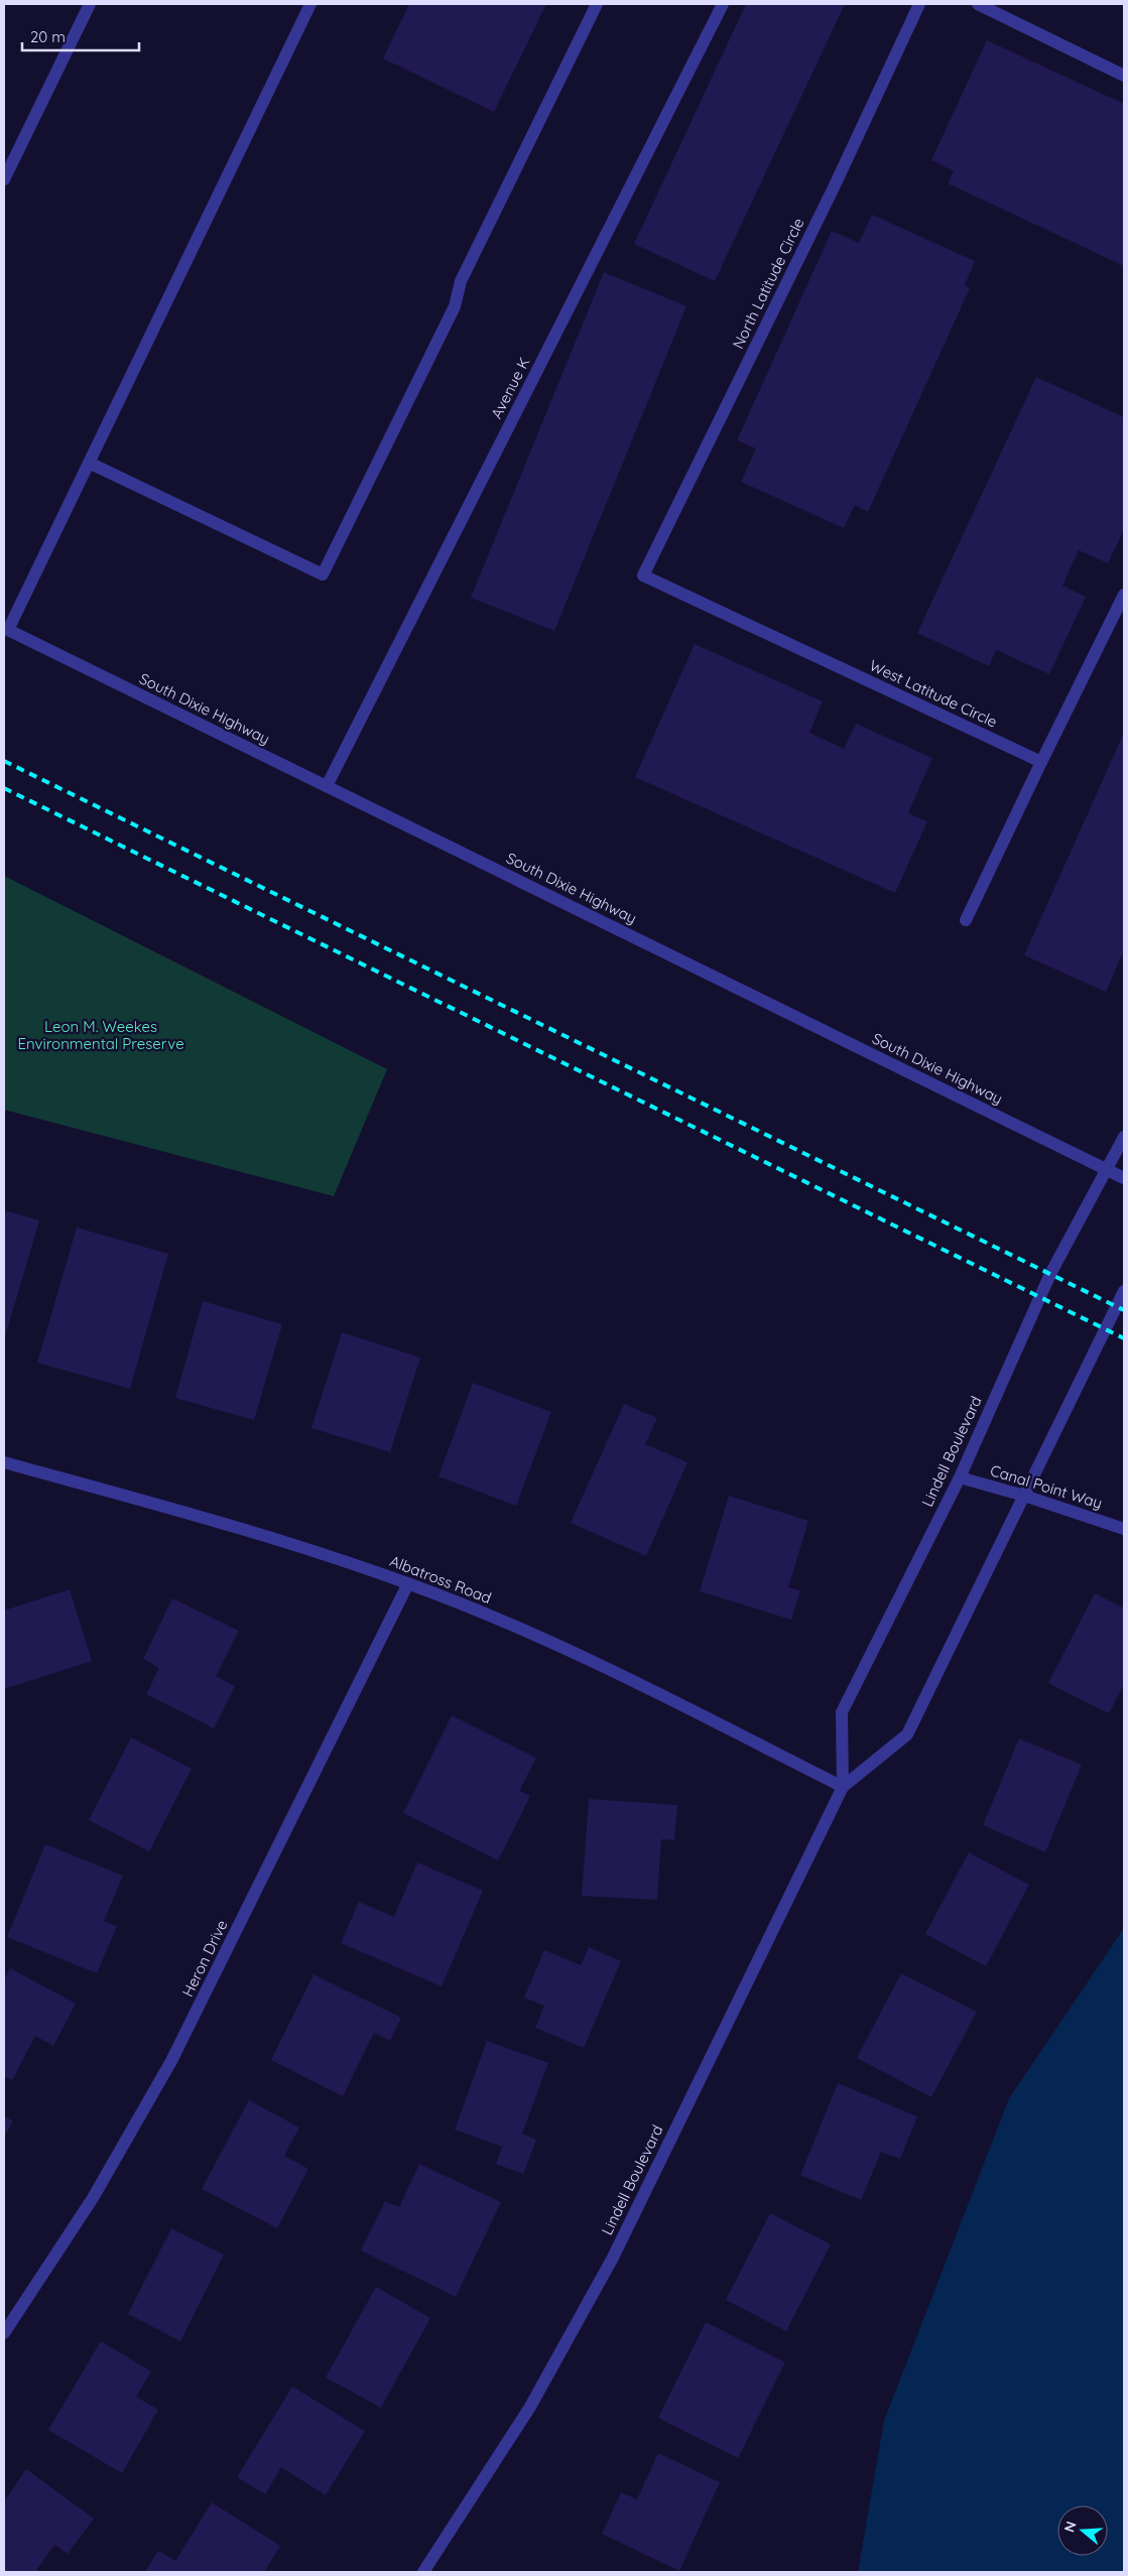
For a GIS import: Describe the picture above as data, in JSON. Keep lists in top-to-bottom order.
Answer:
{
  "streets": {
    "street": [
      "North Latitude Circle",
      "Avenue K",
      "West Latitude Circle",
      "South Dixie Highway",
      "Lindell Boulevard",
      "Canal Point Way",
      "Albatross Road",
      "Heron Drive"
    ]
  },
  "crossings": [
    ["North Latitude Circle", "West Latitude Circle"],
    ["Avenue K", "South Dixie Highway"],
    ["South Dixie Highway", "Lindell Boulevard"],
    ["Lindell Boulevard", "Canal Point Way"],
    ["Lindell Boulevard", "Albatross Road"],
    ["Albatross Road", "Heron Drive"]
  ],
  "parks": ["Leon M. Weekes Environmental Preserve"],
  "scale_bar": "20 m",
  "north": "left"
}
